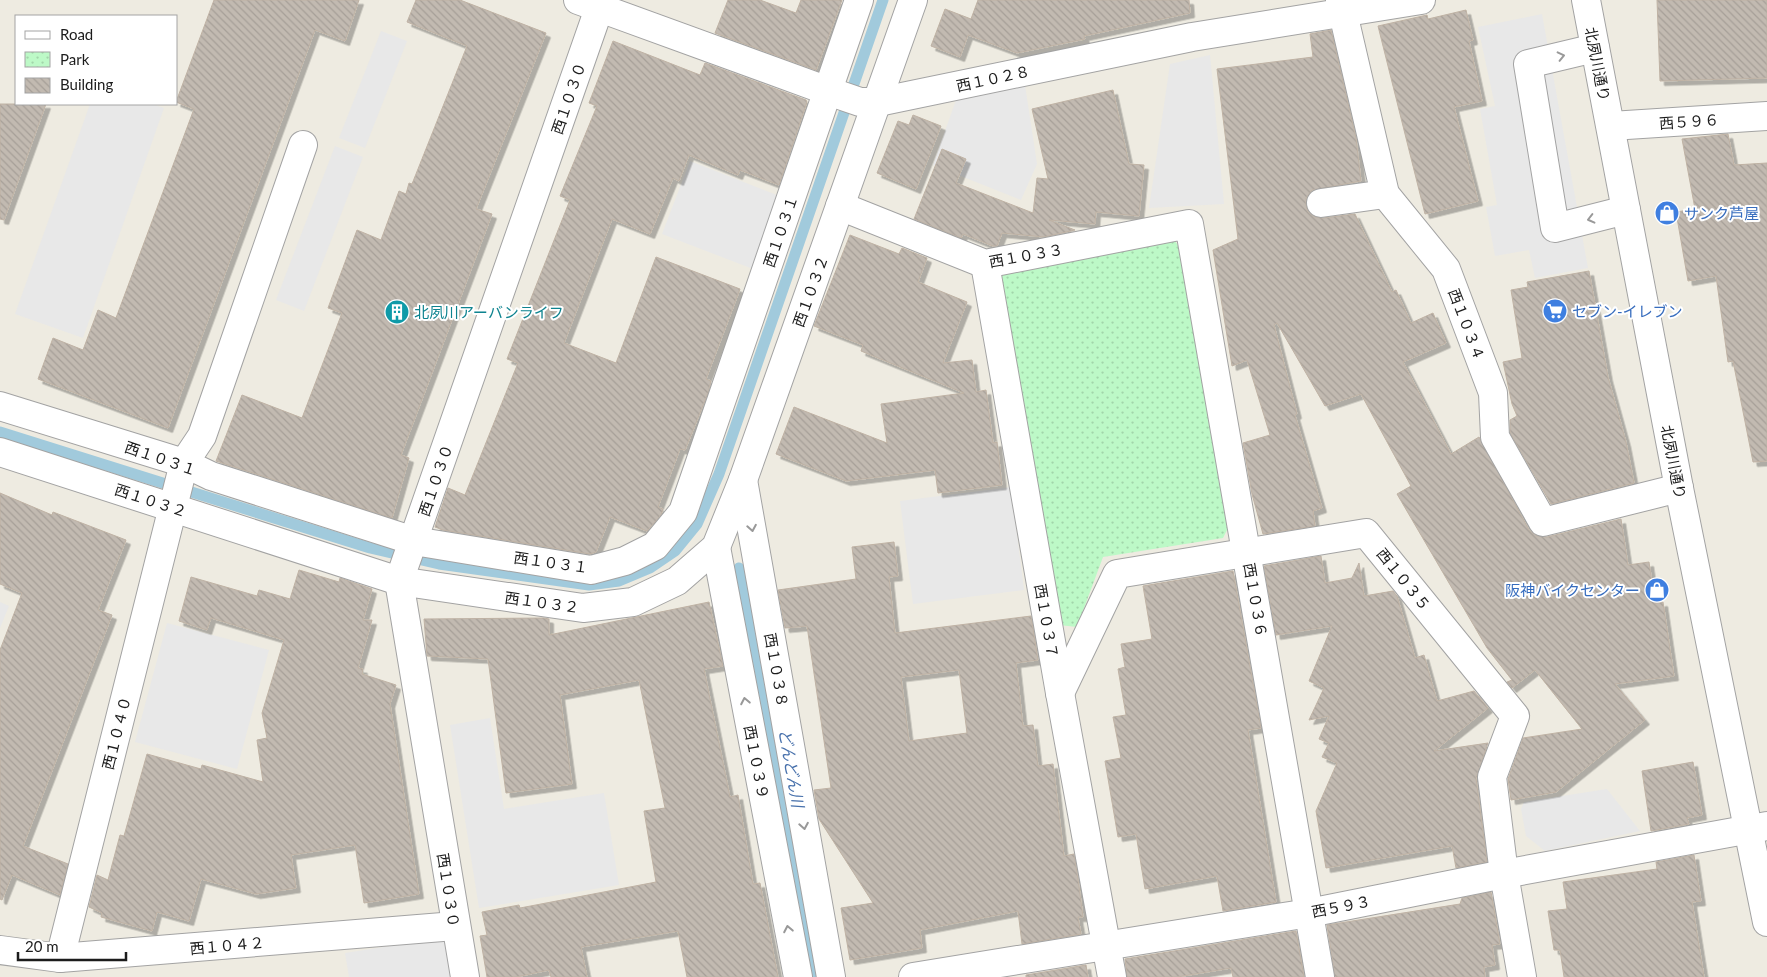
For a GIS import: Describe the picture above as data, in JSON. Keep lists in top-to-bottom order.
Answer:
{
  "streets": {
    "street": [
      "北夙川通り",
      "西１０２８",
      "西１０３０",
      "西５９６",
      "西１０３１",
      "西１０３３",
      "西１０３２",
      "西１０３４",
      "西１０３５",
      "西１０３６",
      "西１０３７",
      "西１０３８",
      "西１０４０",
      "西１０３９",
      "西５９３",
      "西１０４２"
    ]
  },
  "crossings": [
    ["北夙川通り", "西５９６"],
    ["北夙川通り", "西１０３４"],
    ["北夙川通り", "西５９３"],
    ["西１０２８", "西１０３１"],
    ["西１０２８", "西１０３２"],
    ["西１０２８", "西１０３４"],
    ["西１０３０", "西１０３１"],
    ["西１０３０", "西１０３２"],
    ["西１０３０", "西１０４２"],
    ["西１０３１", "西１０３２"],
    ["西１０３１", "西１０４０"],
    ["西１０３３", "西１０３２"],
    ["西１０３３", "西１０３６"],
    ["西１０３３", "西１０３７"],
    ["西１０３２", "西１０３８"],
    ["西１０３２", "西１０４０"],
    ["西１０３２", "西１０３９"],
    ["西１０３５", "西１０３６"],
    ["西１０３５", "西１０３７"],
    ["西１０３５", "西５９３"],
    ["西１０３６", "西５９３"],
    ["西１０３７", "西５９３"],
    ["西１０４０", "西１０４２"]
  ],
  "one_way": ["西１０３８", "西１０３９"],
  "water": ["どんどん川"],
  "places": {
    "shop": ["サンク芦屋", "阪神バイクセンター"],
    "supermarket": ["セブン-イレブン"],
    "building": ["北夙川アーバンライフ"]
  },
  "legend": ["Road", "Park", "Building"],
  "scale_bar": "20 m"
}
